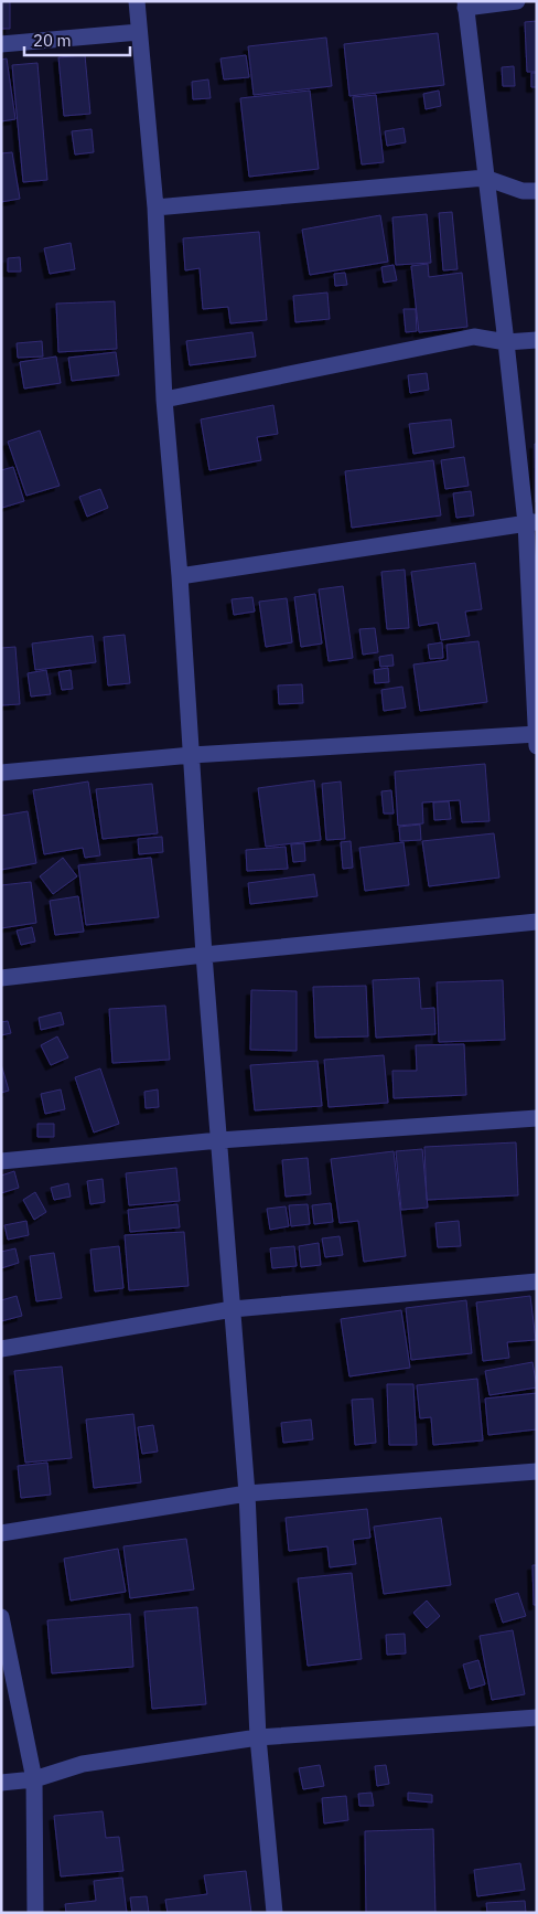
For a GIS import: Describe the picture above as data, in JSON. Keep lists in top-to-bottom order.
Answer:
{
  "scale_bar": "20 m"
}
